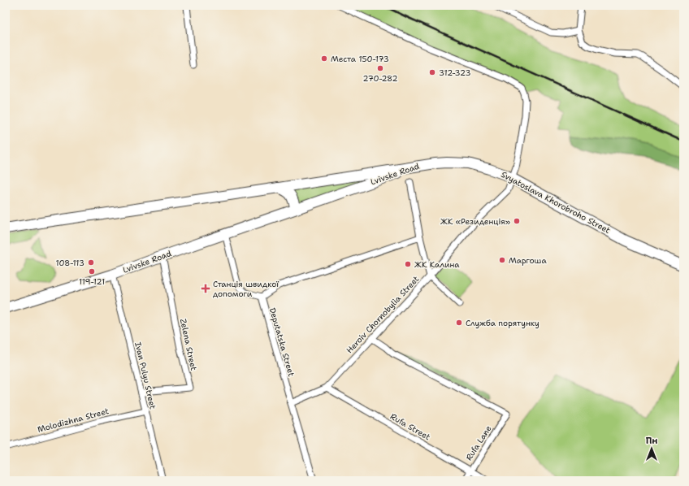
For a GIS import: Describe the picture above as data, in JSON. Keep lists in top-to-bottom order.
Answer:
{
  "streets": {
    "main road": ["Lvivske Road", "Svyatoslava Khorobroho Street"],
    "street": [
      "Heroiv Chornobylia Street",
      "Deputatska Street",
      "Zelena Street",
      "Ivan Pulyu Street",
      "Molodizhna Street",
      "Rufa Street",
      "Rufa Lane"
    ]
  },
  "crossings": [
    ["Lvivske Road", "Svyatoslava Khorobroho Street"],
    ["Lvivske Road", "Zelena Street"],
    ["Lvivske Road", "Ivan Pulyu Street"],
    ["Svyatoslava Khorobroho Street", "Heroiv Chornobylia Street"],
    ["Heroiv Chornobylia Street", "Deputatska Street"],
    ["Heroiv Chornobylia Street", "Rufa Street"],
    ["Heroiv Chornobylia Street", "Rufa Lane"],
    ["Zelena Street", "Ivan Pulyu Street"],
    ["Ivan Pulyu Street", "Molodizhna Street"],
    ["Rufa Street", "Rufa Lane"]
  ],
  "places": {
    "other": [
      "Места 150-173",
      "270-282",
      "312-323",
      "ЖК «Резиденція»",
      "Маргоша",
      "108-113",
      "ЖК Калина",
      "119-121",
      "Служба порятунку"
    ],
    "health": ["Станція швидкої допомоги"]
  },
  "north": "top"
}
